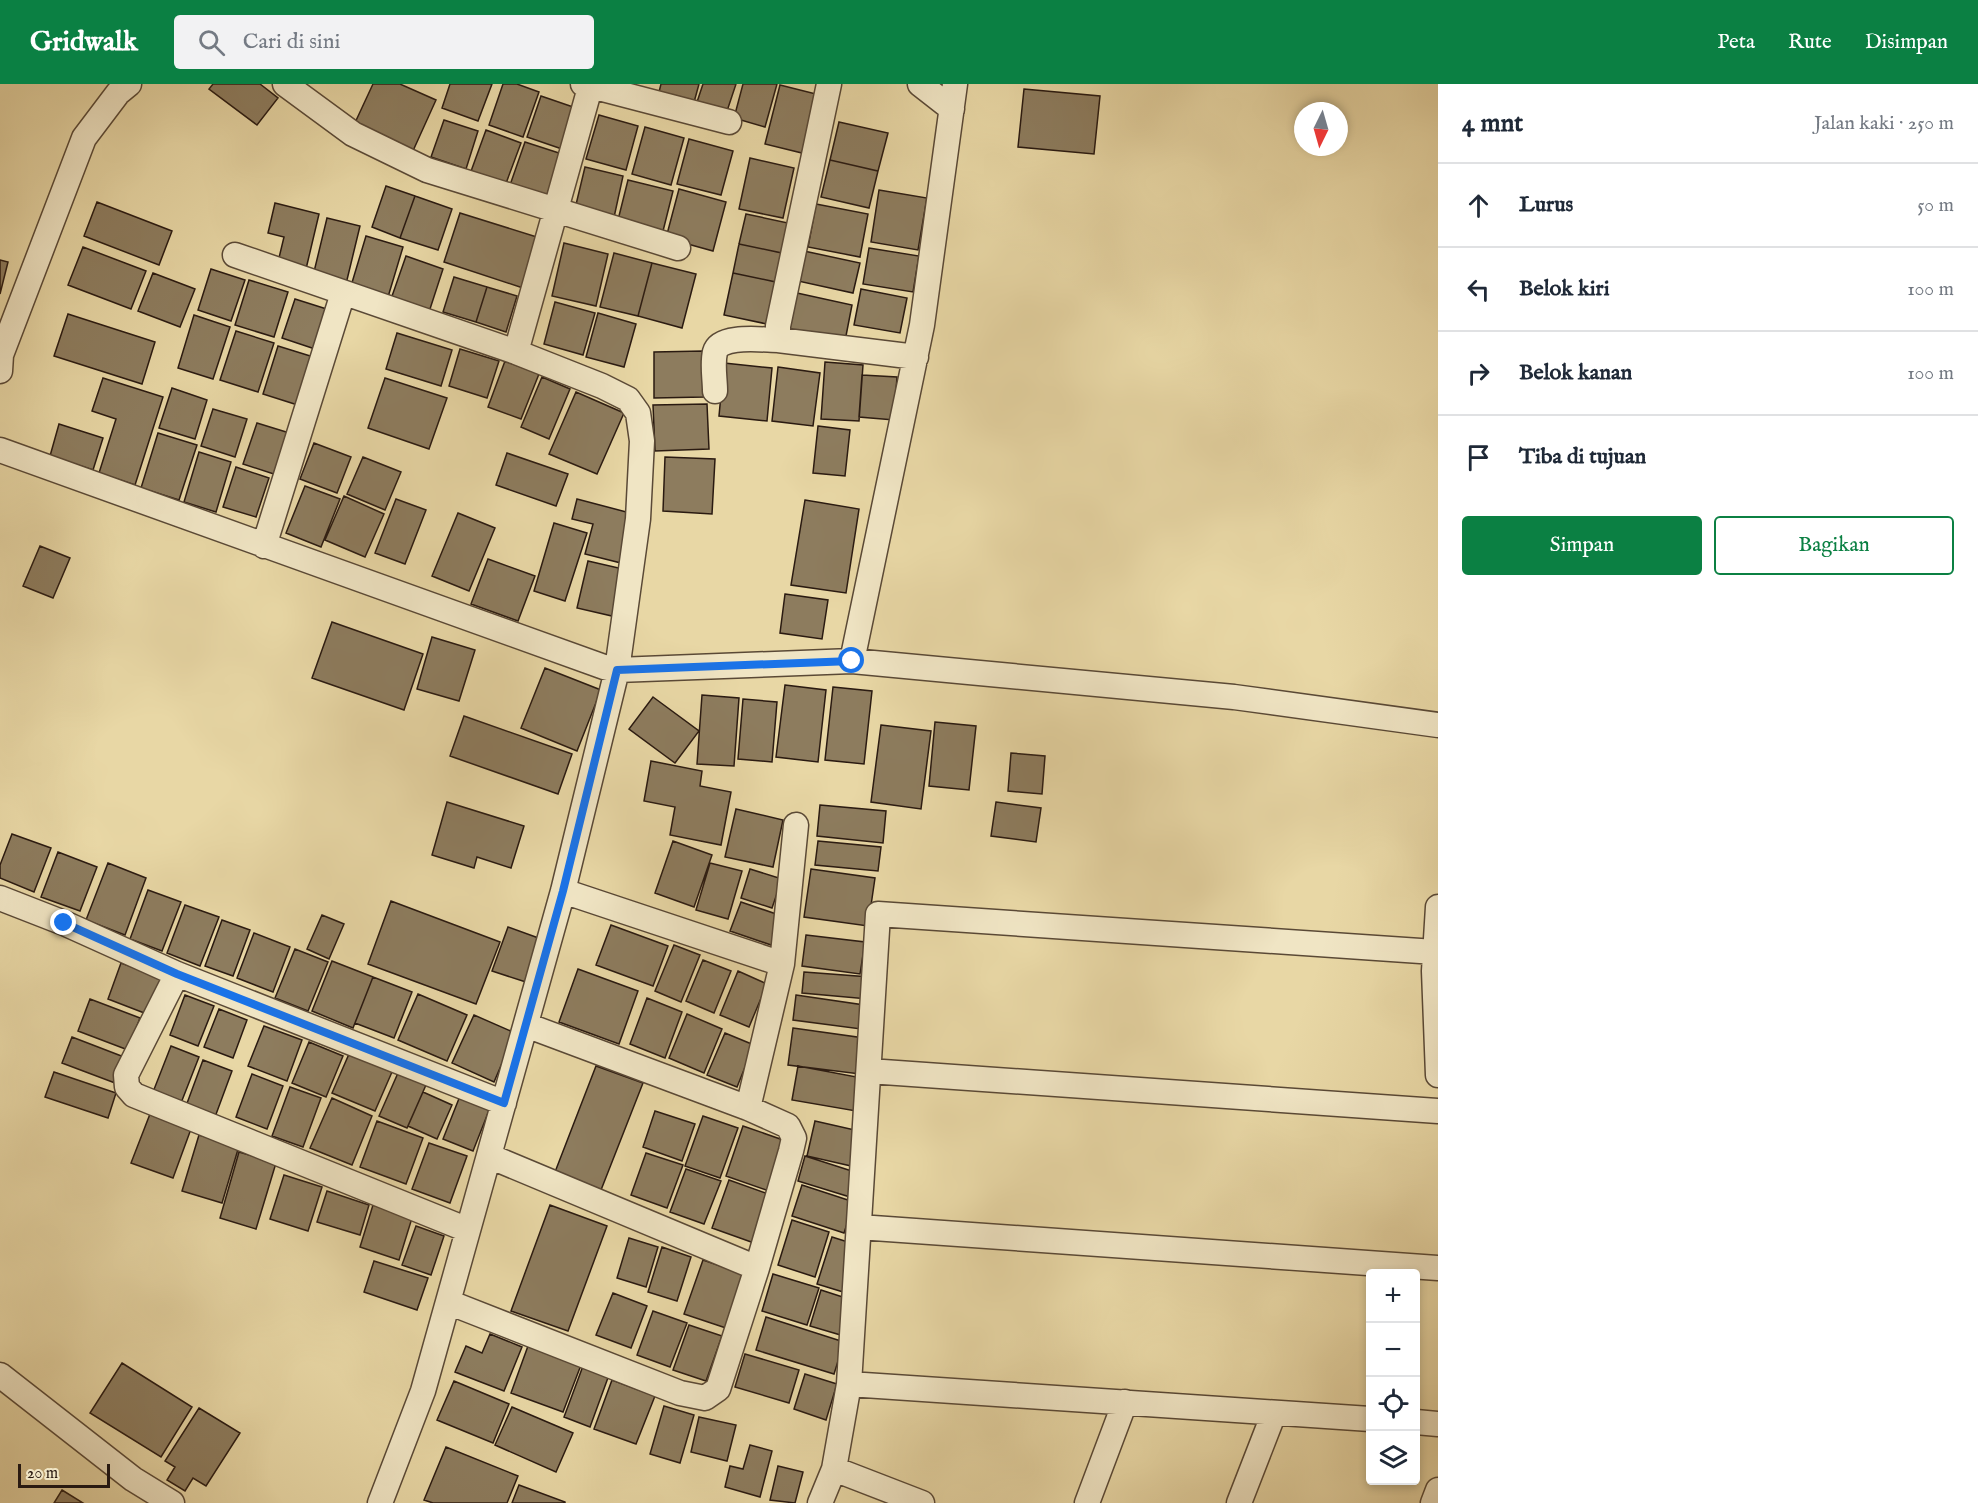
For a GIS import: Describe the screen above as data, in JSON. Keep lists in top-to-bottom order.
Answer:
{
  "scale_bar": "20 m",
  "north": "bottom",
  "page": {
    "header": "Gridwalk",
    "search": "Cari di sini",
    "nav": ["Peta", "Rute", "Disimpan"],
    "heading": ["4 mnt", "Jalan kaki · 250 m"],
    "list": [
      ["Lurus", "50 m"],
      ["Belok kiri", "100 m"],
      ["Belok kanan", "100 m"],
      "Tiba di tujuan"
    ],
    "buttons": ["Simpan", "Bagikan"],
    "map_buttons": ["+", "−"],
    "scale": "20 m"
  }
}
